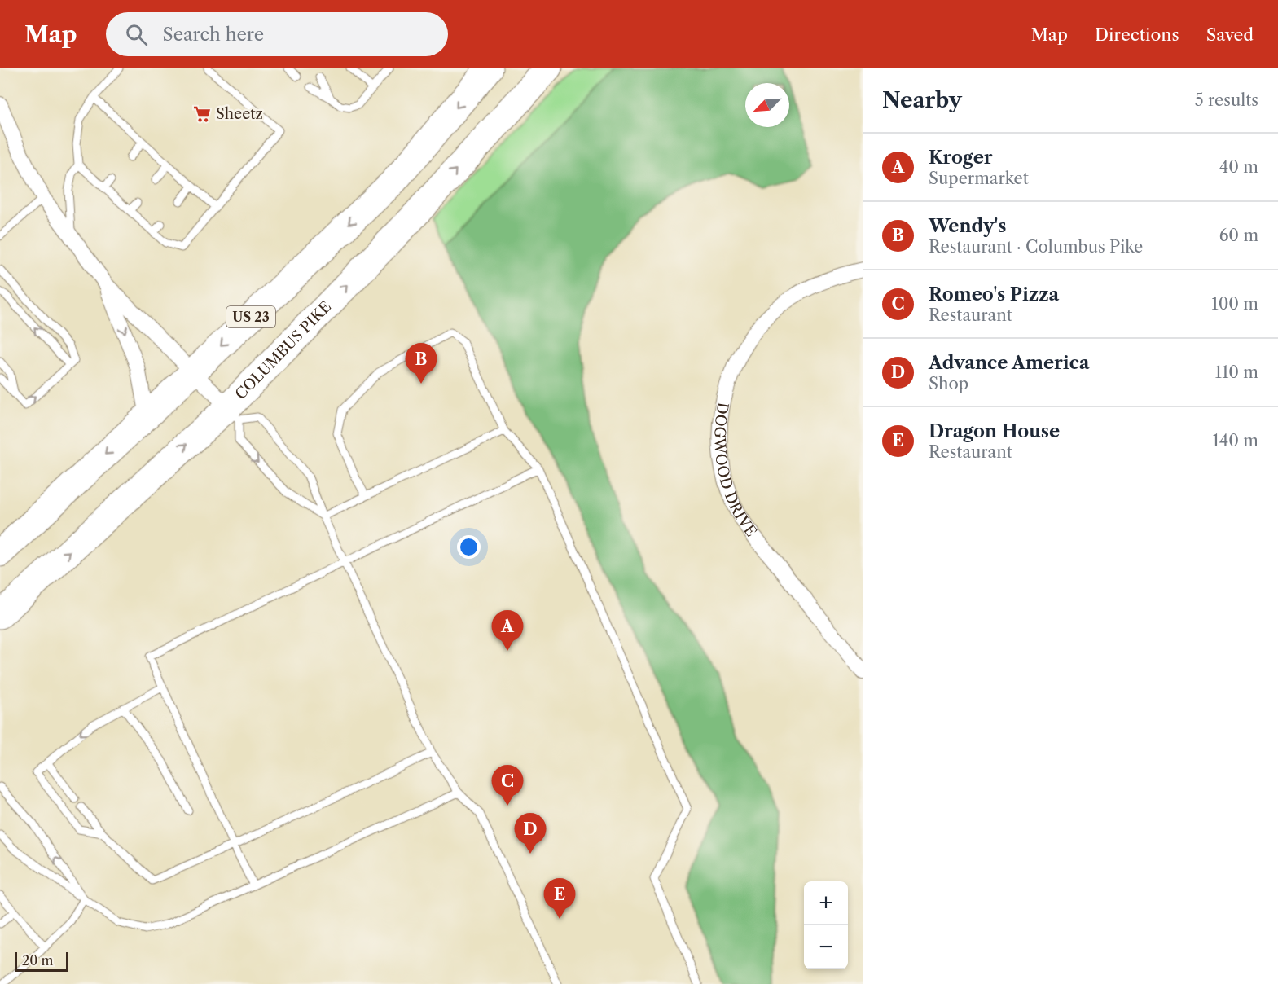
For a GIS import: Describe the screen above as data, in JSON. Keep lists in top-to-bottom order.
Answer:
{
  "streets": {
    "highway": ["US 23", "COLUMBUS PIKE"],
    "street": ["DOGWOOD DRIVE"]
  },
  "places": {
    "supermarket": ["Sheetz"]
  },
  "scale_bar": "20 m",
  "north": "bottom left",
  "page": {
    "header": "Map",
    "search": "Search here",
    "nav": ["Map", "Directions", "Saved"],
    "heading": ["Nearby", "5 results"],
    "list": [
      {
        "mark": "A",
        "name": "Kroger",
        "note": "Supermarket",
        "value": "40 m"
      },
      {
        "mark": "B",
        "name": "Wendy's",
        "note": "Restaurant · Columbus Pike",
        "value": "60 m"
      },
      {
        "mark": "C",
        "name": "Romeo's Pizza",
        "note": "Restaurant",
        "value": "100 m"
      },
      {
        "mark": "D",
        "name": "Advance America",
        "note": "Shop",
        "value": "110 m"
      },
      {
        "mark": "E",
        "name": "Dragon House",
        "note": "Restaurant",
        "value": "140 m"
      }
    ],
    "pins": [
      "B",
      "A",
      "C",
      "D",
      "E"
    ],
    "map_buttons": ["+", "−"],
    "scale": "20 m"
  }
}
